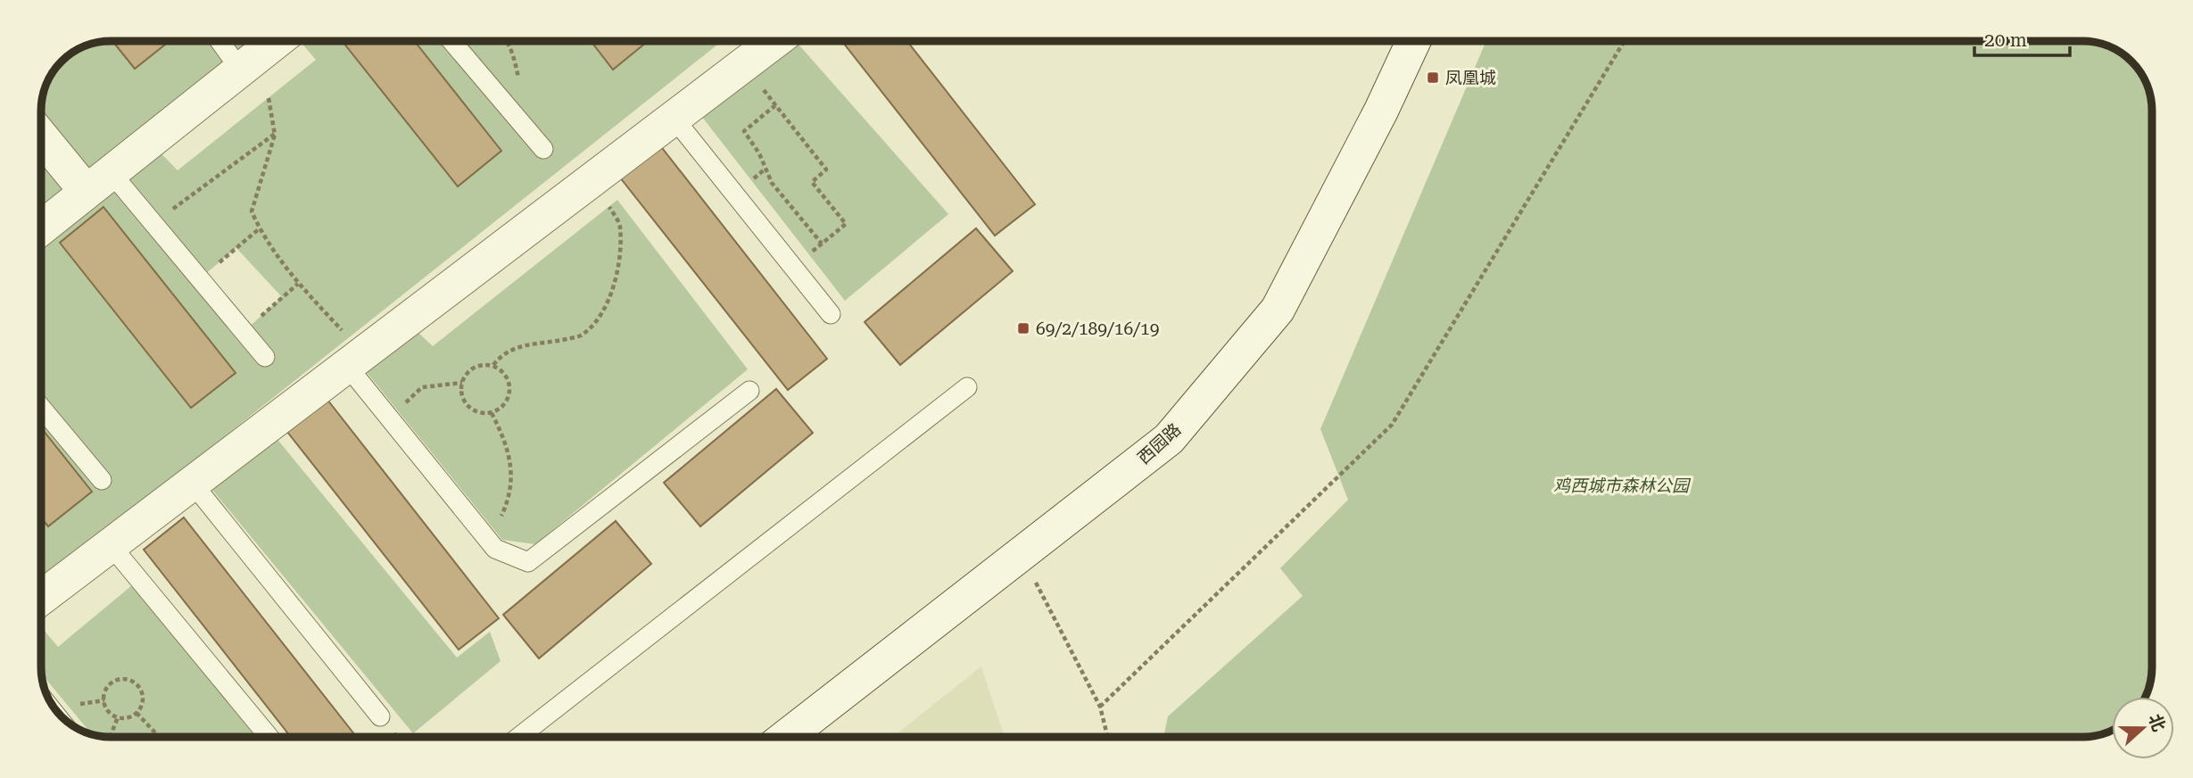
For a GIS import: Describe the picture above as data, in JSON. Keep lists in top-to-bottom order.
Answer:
{
  "streets": {
    "street": ["西园路"]
  },
  "parks": ["鸡西城市森林公园"],
  "places": {
    "transit": ["凤凰城", "69/2/189/16/19"]
  },
  "scale_bar": "20 m",
  "north": "right"
}
